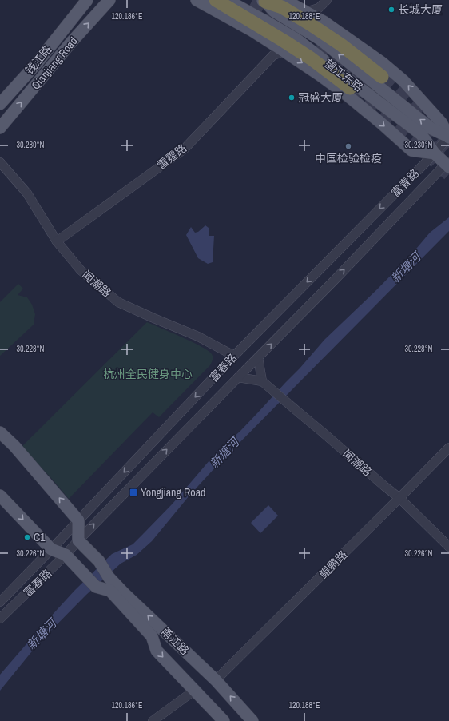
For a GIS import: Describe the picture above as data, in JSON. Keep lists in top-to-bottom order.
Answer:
{
  "streets": {
    "main road": [
      "钱江路",
      "Qianjiang Road",
      "望江东路",
      "甬江路"
    ],
    "street": [
      "雷霆路",
      "富春路",
      "闻潮路",
      "鲲鹏路"
    ]
  },
  "crossings": [
    ["望江东路", "富春路"],
    ["雷霆路", "闻潮路"],
    ["富春路", "闻潮路"],
    ["富春路", "甬江路"],
    ["闻潮路", "鲲鹏路"],
    ["鲲鹏路", "甬江路"]
  ],
  "one_way": ["Qianjiang Road"],
  "water": ["新塘河"],
  "parks": ["杭州全民健身中心"],
  "places": {
    "other": [
      "长城大厦",
      "冠盛大厦",
      "中国检验检疫",
      "C1"
    ],
    "transit": ["Yongjiang Road"]
  },
  "coordinates": [
    "120.186°E",
    "120.188°E",
    "30.230°N",
    "30.228°N",
    "30.226°N"
  ]
}
